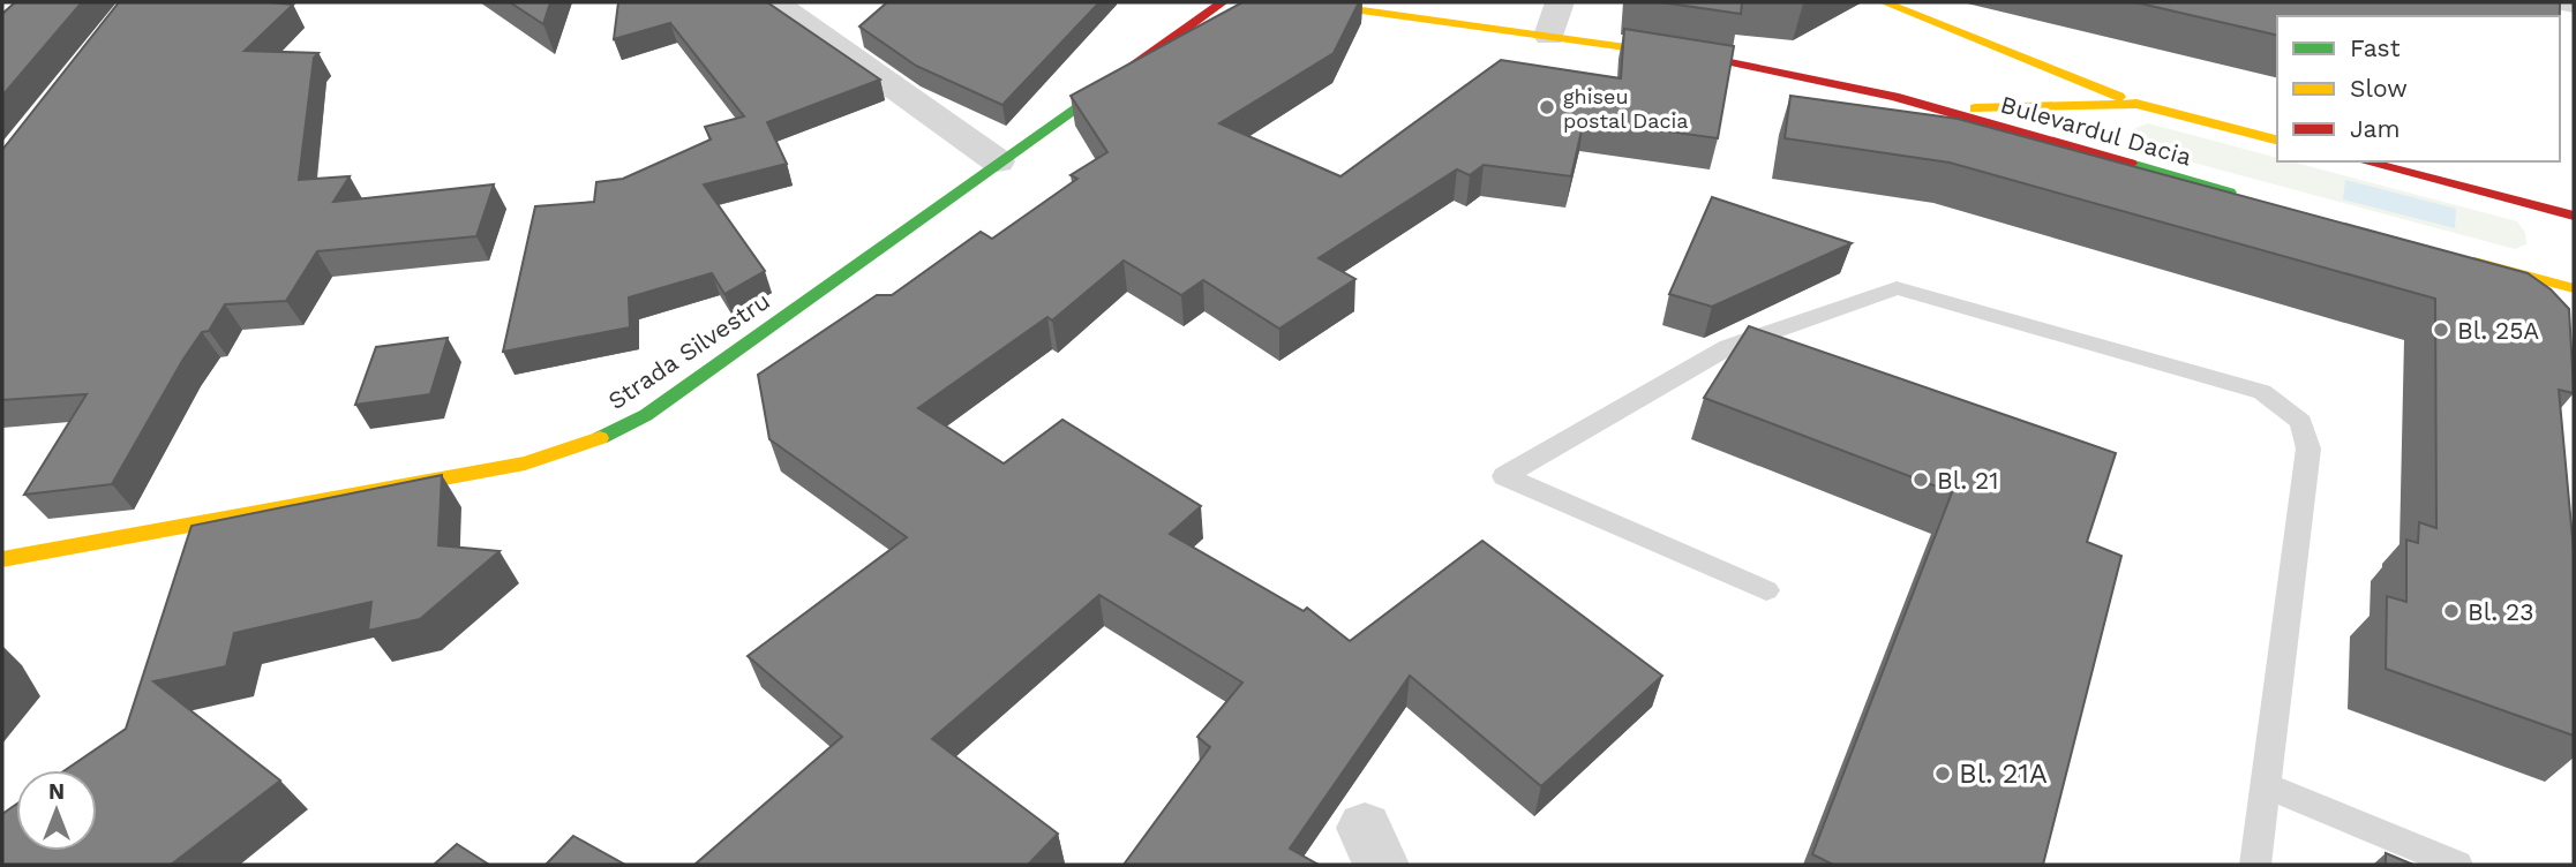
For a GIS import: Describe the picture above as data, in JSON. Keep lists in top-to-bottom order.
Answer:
{
  "streets": {
    "main road": ["Bulevardul Dacia", "Strada Silvestru"]
  },
  "places": [
    "ghiseu postal Dacia",
    "Bl. 25A",
    "Bl. 21",
    "Bl. 23",
    "Bl. 21A"
  ],
  "legend": ["Fast", "Slow", "Jam"],
  "north": "top"
}
